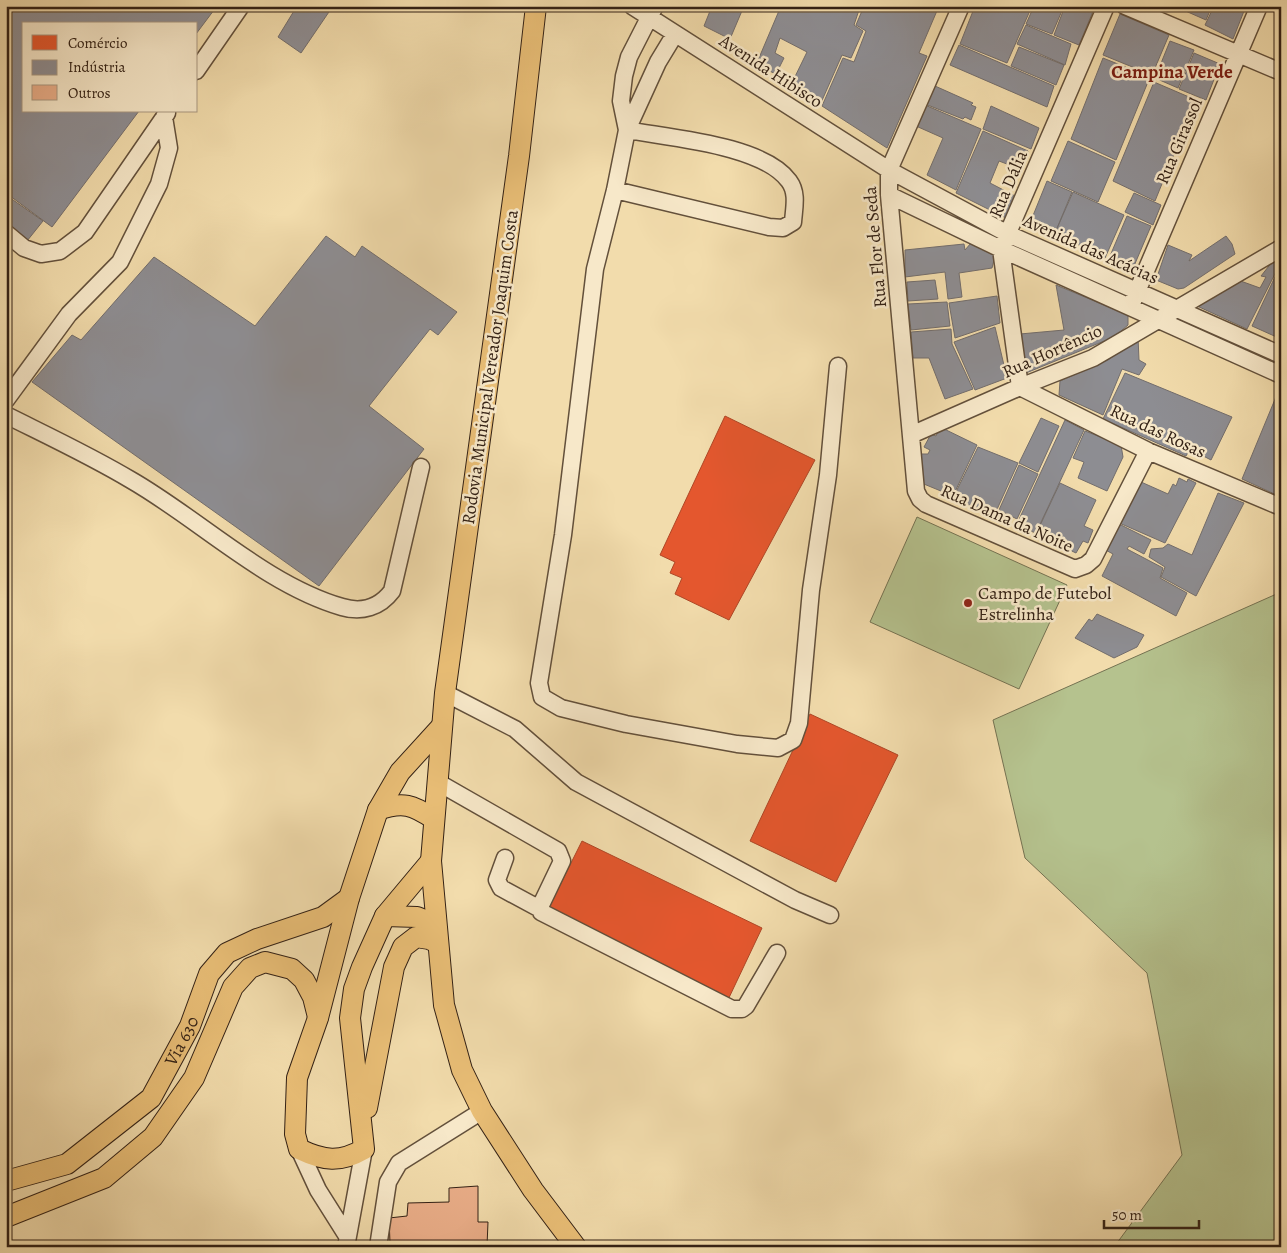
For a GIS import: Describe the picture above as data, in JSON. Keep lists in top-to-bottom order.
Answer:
{
  "streets": {
    "main road": ["Rodovia Municipal Vereador Joaquim Costa", "Via 630"],
    "street": [
      "Avenida Hibisco",
      "Rua Girassol",
      "Rua Dália",
      "Rua Flor de Seda",
      "Avenida das Acácias",
      "Rua Hortêncio",
      "Rua das Rosas",
      "Rua Dama da Noite"
    ]
  },
  "crossings": [
    ["Avenida Hibisco", "Rua Flor de Seda"],
    ["Avenida Hibisco", "Avenida das Acácias"],
    ["Rua Girassol", "Avenida das Acácias"],
    ["Rua Dália", "Avenida das Acácias"],
    ["Rua Flor de Seda", "Avenida das Acácias"],
    ["Rua Flor de Seda", "Rua Hortêncio"],
    ["Rua Flor de Seda", "Rua Dama da Noite"],
    ["Avenida das Acácias", "Rua Hortêncio"],
    ["Rua Hortêncio", "Rua das Rosas"],
    ["Rua das Rosas", "Rua Dama da Noite"]
  ],
  "districts": ["Campina Verde"],
  "places": ["Campo de Futebol Estrelinha"],
  "legend": ["Comércio", "Indústria", "Outros"],
  "scale_bar": "50 m"
}
